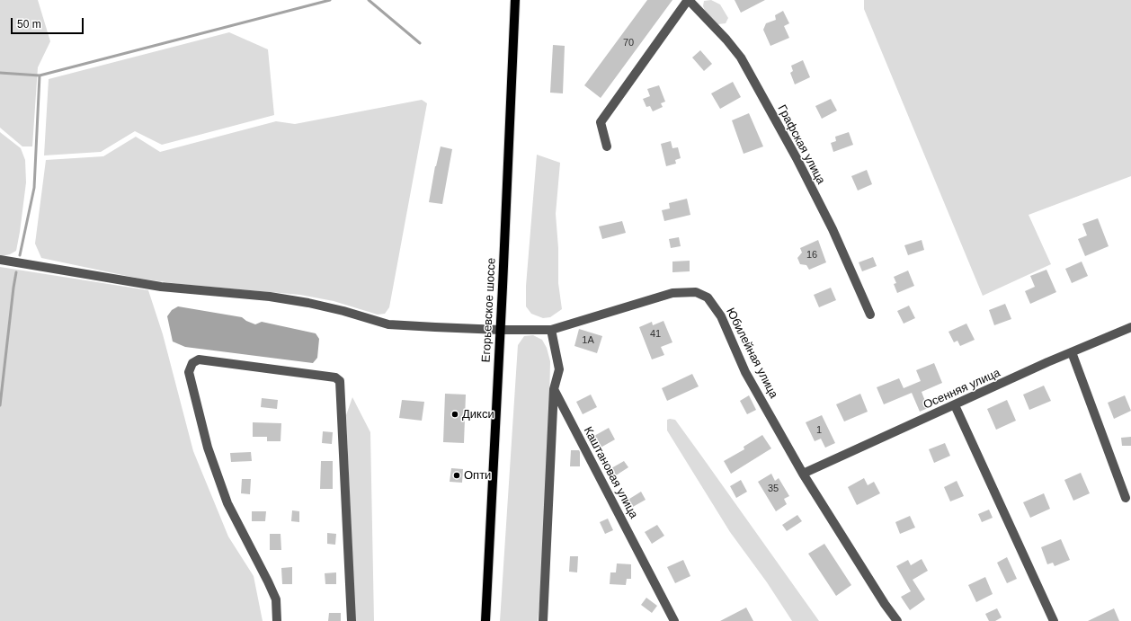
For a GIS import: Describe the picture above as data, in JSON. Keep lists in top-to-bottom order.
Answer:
{
  "streets": {
    "main road": ["Егорьевское шоссе"],
    "street": [
      "Графская улица",
      "Юбилейная улица",
      "Осенняя улица",
      "Каштановая улица"
    ]
  },
  "crossings": [
    ["Егорьевское шоссе", "Юбилейная улица"],
    ["Юбилейная улица", "Осенняя улица"]
  ],
  "places": ["Дикси", "Опти"],
  "house_numbers": [
    "70",
    "16",
    "41",
    "1А",
    "1",
    "35"
  ],
  "scale_bar": "50 m"
}
